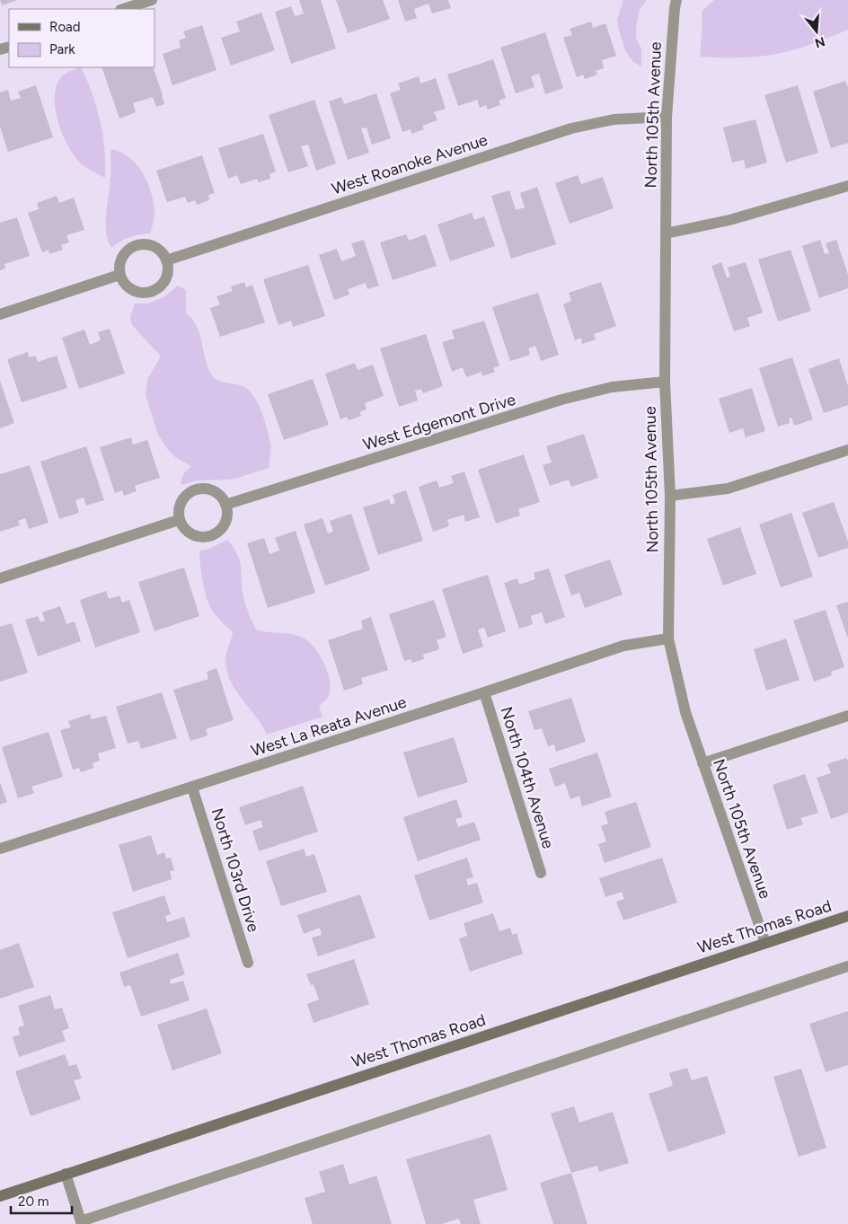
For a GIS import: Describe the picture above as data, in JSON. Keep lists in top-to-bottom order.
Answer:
{
  "streets": {
    "main road": ["West Thomas Road"],
    "street": [
      "North 105th Avenue",
      "West Roanoke Avenue",
      "West Edgemont Drive",
      "West La Reata Avenue",
      "North 104th Avenue",
      "North 103rd Drive"
    ]
  },
  "crossings": [
    ["North 105th Avenue", "West Roanoke Avenue"],
    ["North 105th Avenue", "West Edgemont Drive"],
    ["North 105th Avenue", "West La Reata Avenue"],
    ["North 105th Avenue", "West Thomas Road"],
    ["West La Reata Avenue", "North 104th Avenue"],
    ["West La Reata Avenue", "North 103rd Drive"]
  ],
  "legend": ["Road", "Park"],
  "scale_bar": "20 m",
  "north": "bottom"
}
